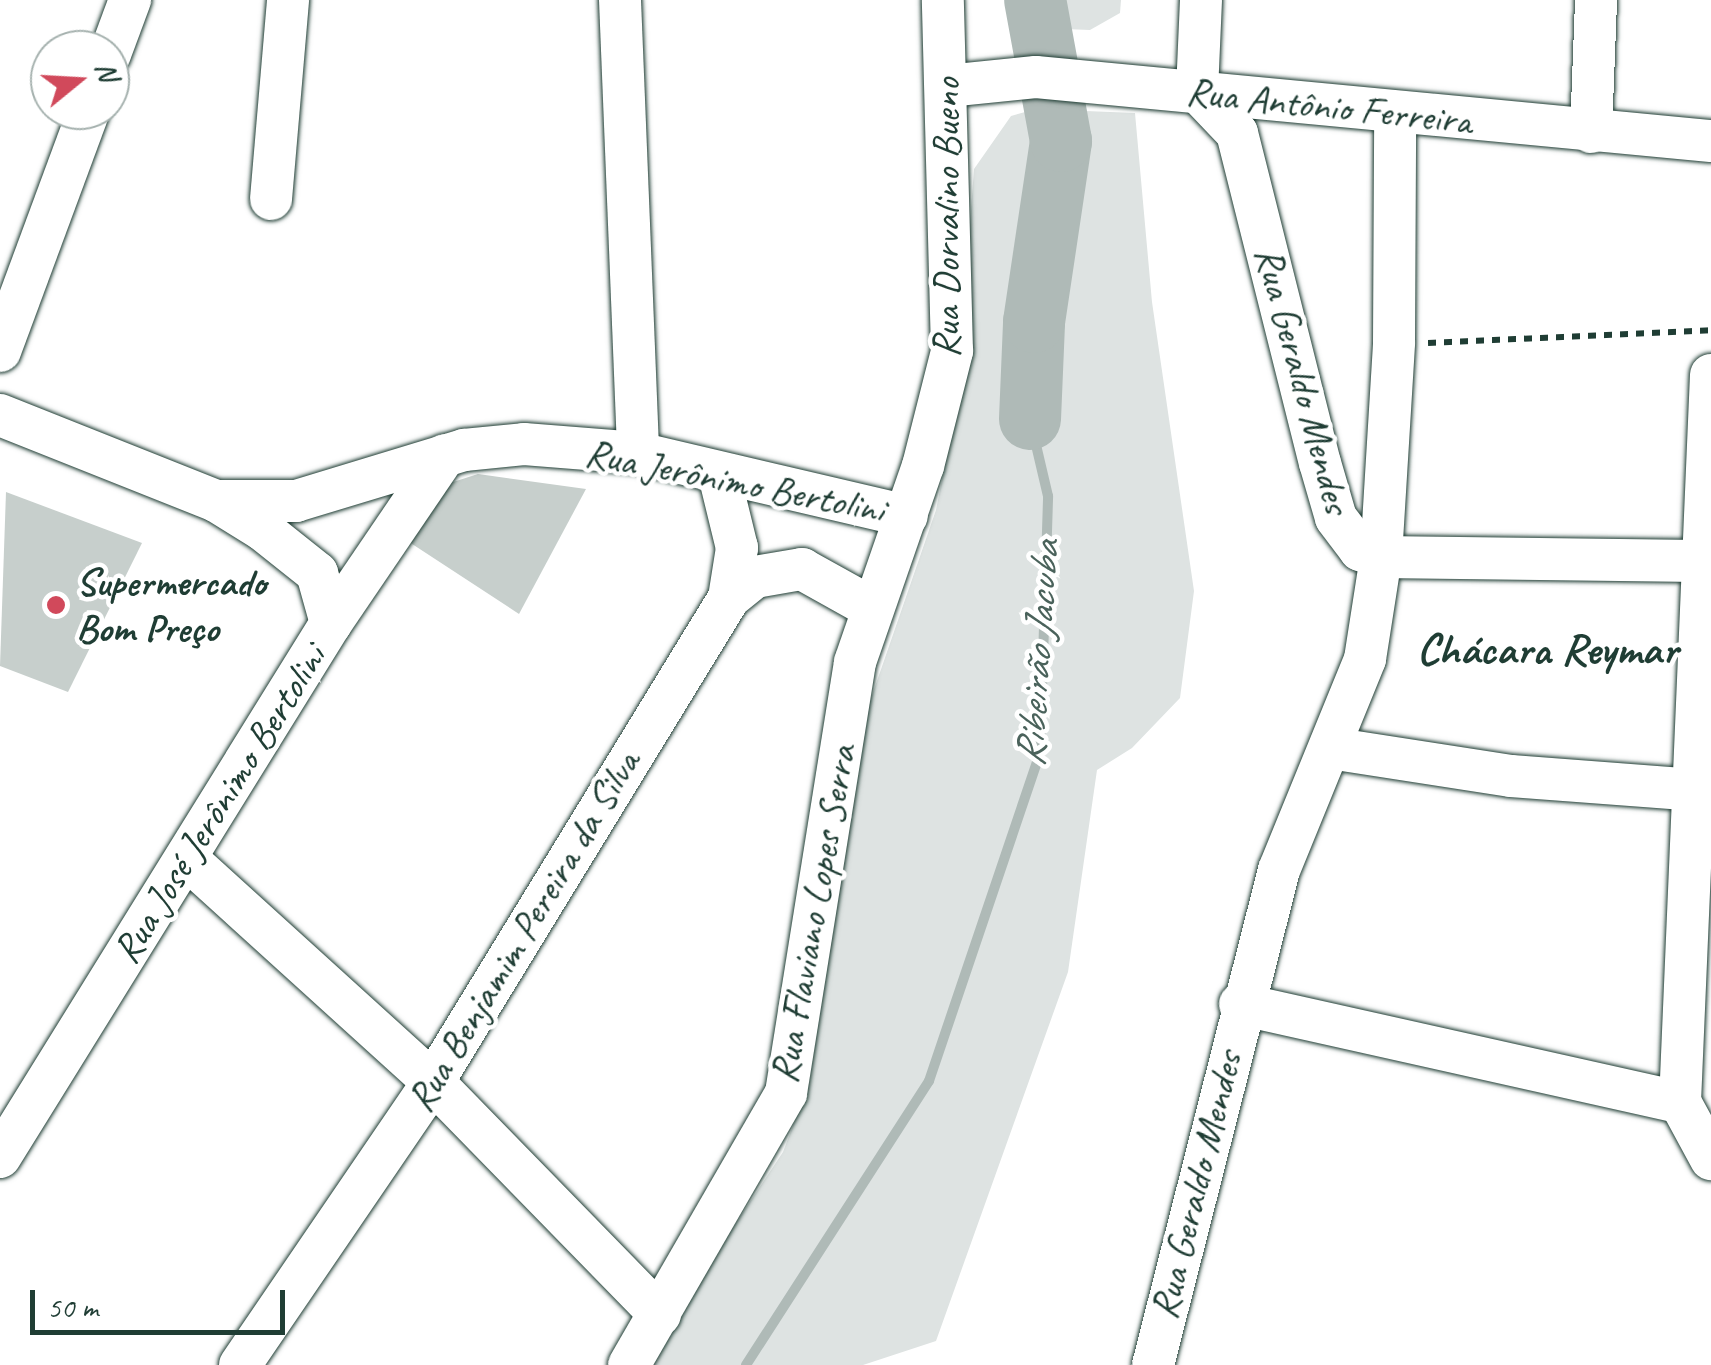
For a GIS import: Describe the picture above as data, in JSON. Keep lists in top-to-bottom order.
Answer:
{
  "streets": {
    "street": [
      "Rua Antônio Ferreira",
      "Rua Dorvalino Bueno",
      "Rua Geraldo Mendes",
      "Rua Jerônimo Bertolini",
      "Rua José Jerônimo Bertolini",
      "Rua Flaviano Lopes Serra",
      "Rua Benjamim Pereira da Silva"
    ]
  },
  "crossings": [
    ["Rua Antônio Ferreira", "Rua Dorvalino Bueno"],
    ["Rua Antônio Ferreira", "Rua Geraldo Mendes"],
    ["Rua Dorvalino Bueno", "Rua Jerônimo Bertolini"],
    ["Rua Dorvalino Bueno", "Rua Flaviano Lopes Serra"],
    ["Rua Jerônimo Bertolini", "Rua José Jerônimo Bertolini"],
    ["Rua Jerônimo Bertolini", "Rua Benjamim Pereira da Silva"]
  ],
  "districts": ["Chácara Reymar"],
  "water": ["Ribeirão Jacuba"],
  "places": ["Supermercado Bom Preço"],
  "scale_bar": "50 m",
  "north": "right"
}
